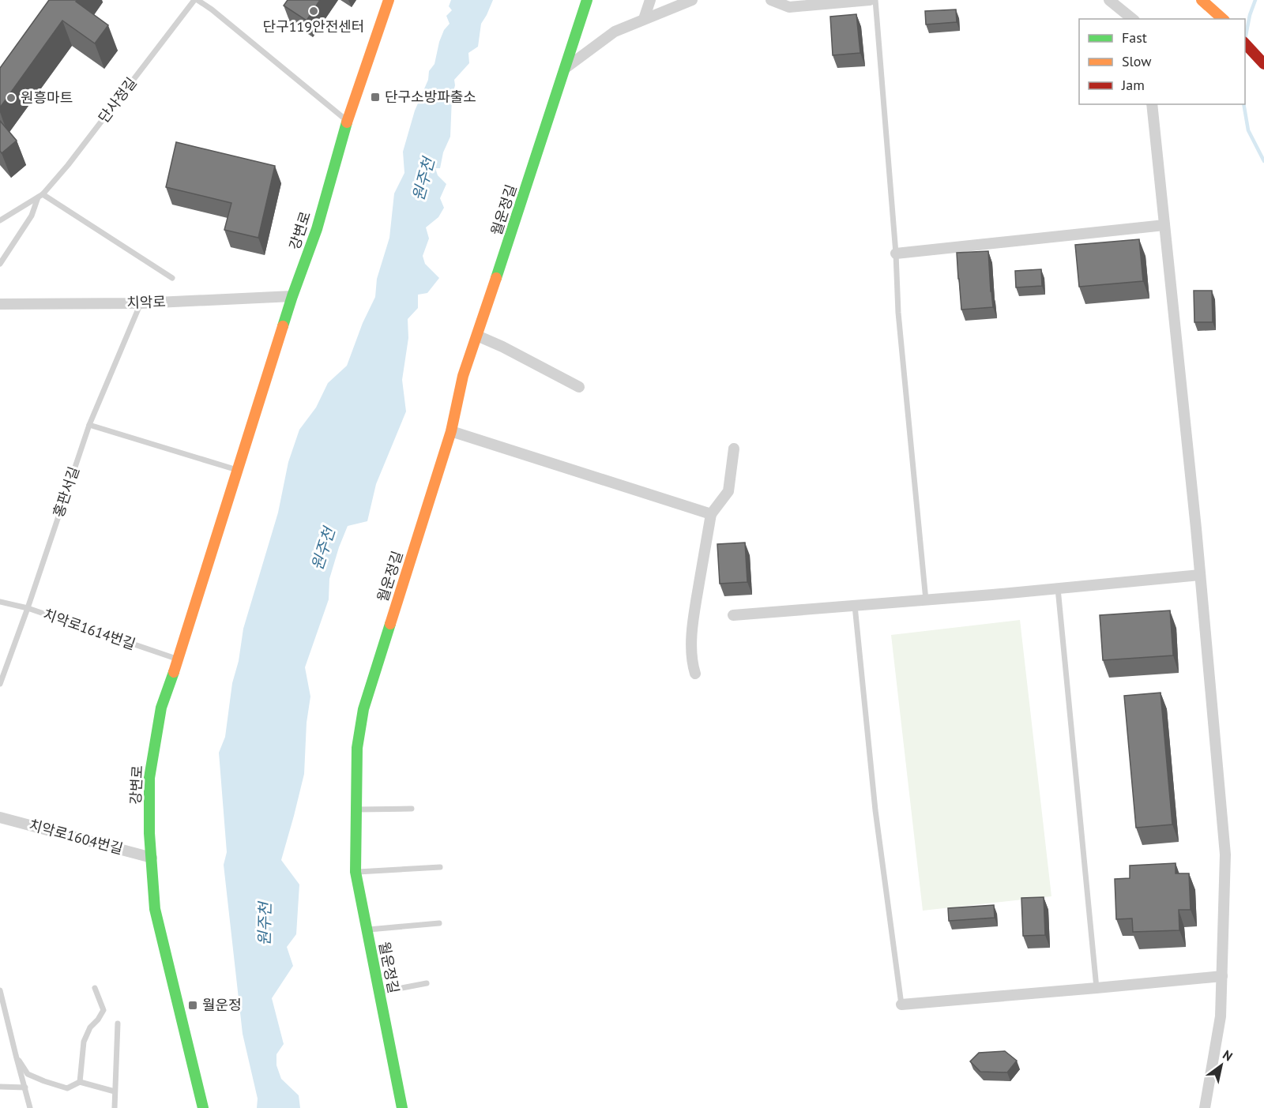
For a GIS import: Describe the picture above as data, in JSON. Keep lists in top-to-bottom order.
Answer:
{
  "streets": {
    "street": [
      "월운정길",
      "강변로",
      "치악로",
      "치악로1604번길"
    ],
    "lane": ["단사정길", "홍판서길", "치악로1614번길"]
  },
  "crossings": [
    ["강변로", "치악로"],
    ["강변로", "치악로1614번길"],
    ["강변로", "치악로1604번길"],
    ["치악로", "홍판서길"],
    ["홍판서길", "치악로1614번길"]
  ],
  "water": ["원주천"],
  "places": {
    "other": ["단구119안전센터", "원흥마트"],
    "transit": ["단구소방파출소", "월운정"]
  },
  "legend": ["Fast", "Slow", "Jam"],
  "north": "top right"
}
